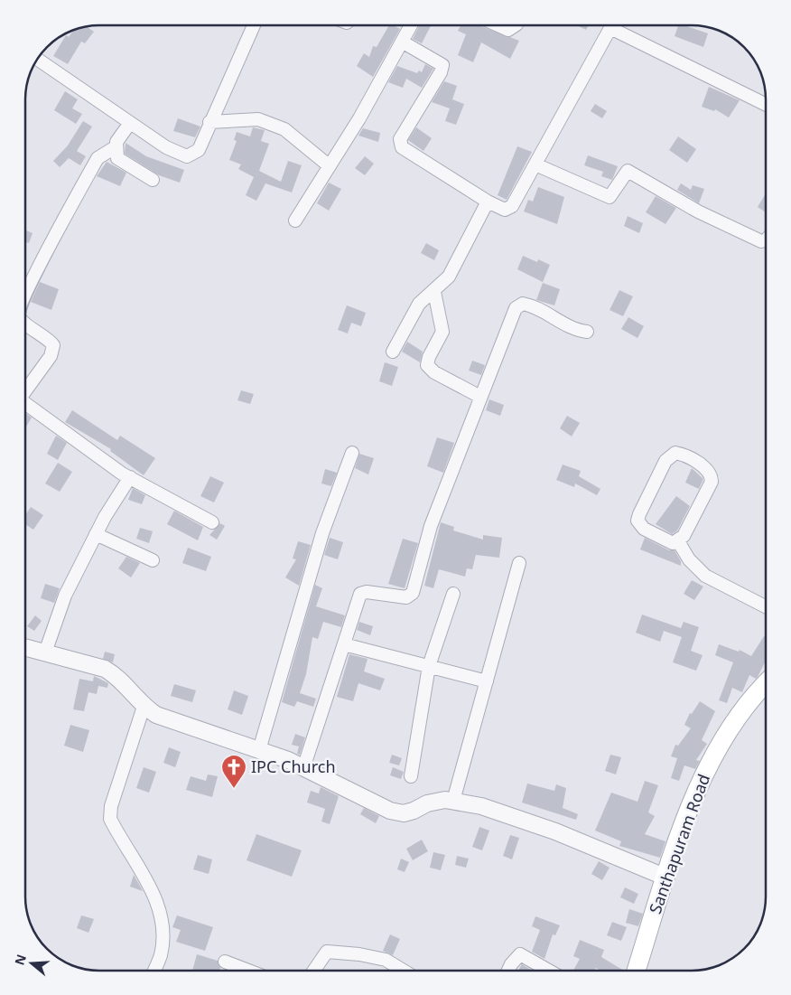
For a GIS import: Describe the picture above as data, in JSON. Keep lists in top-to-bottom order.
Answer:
{
  "streets": {
    "main road": ["Santhapuram Road"]
  },
  "places": {
    "church": ["IPC Church"]
  },
  "north": "left"
}
